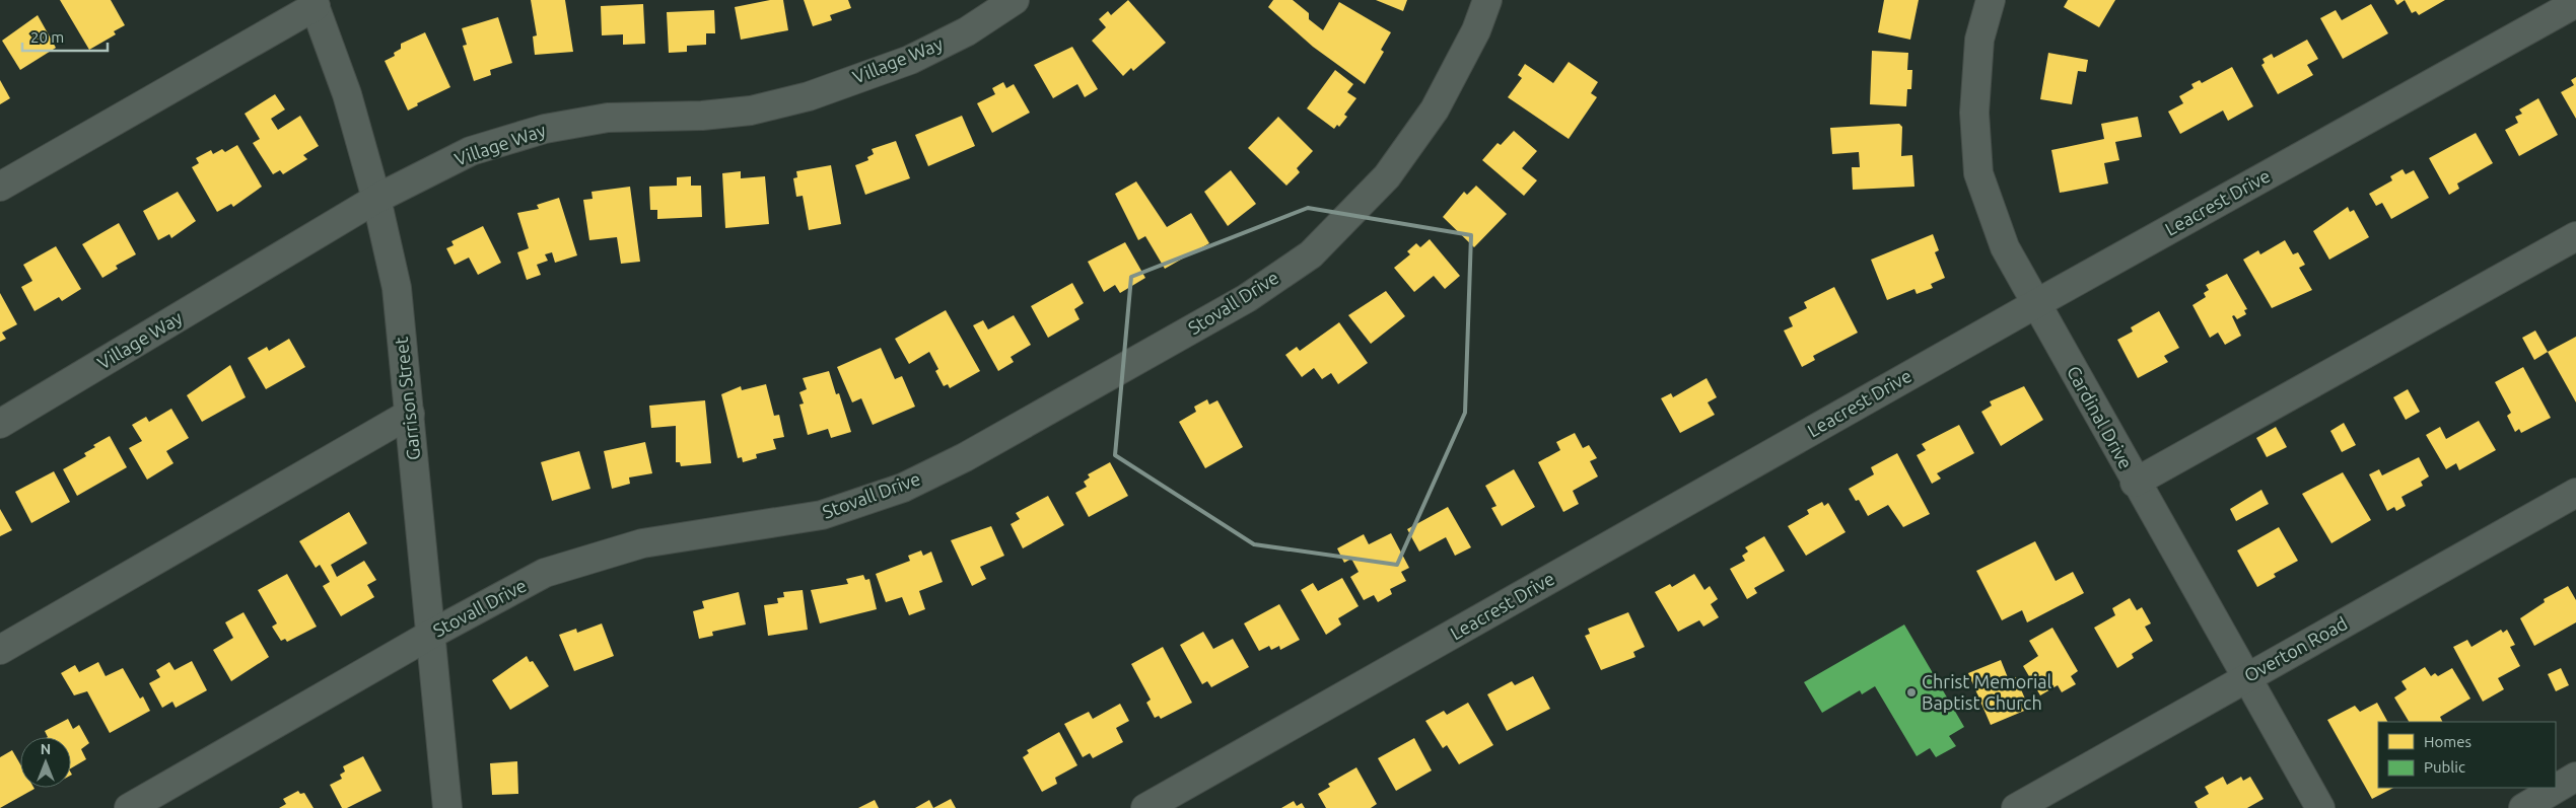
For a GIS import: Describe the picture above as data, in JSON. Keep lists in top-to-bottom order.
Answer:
{
  "streets": {
    "street": [
      "Village Way",
      "Leacrest Drive",
      "Stovall Drive",
      "Garrison Street",
      "Cardinal Drive",
      "Overton Road"
    ]
  },
  "crossings": [
    ["Village Way", "Garrison Street"],
    ["Leacrest Drive", "Cardinal Drive"],
    ["Stovall Drive", "Garrison Street"],
    ["Cardinal Drive", "Overton Road"]
  ],
  "places": ["Christ Memorial Baptist Church"],
  "legend": ["Homes", "Public"],
  "scale_bar": "20 m",
  "north": "top"
}
